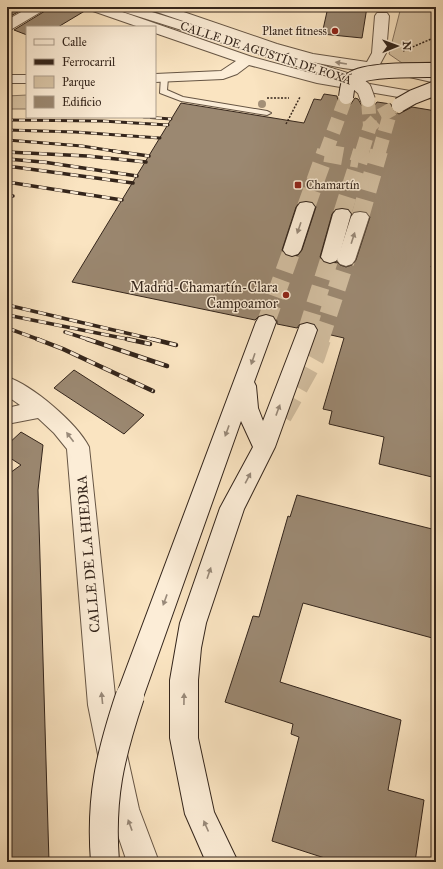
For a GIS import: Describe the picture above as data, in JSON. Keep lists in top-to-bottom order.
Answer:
{
  "streets": {
    "street": ["CALLE DE AGUSTÍN DE FOXÁ", "CALLE DE LA HIEDRA"]
  },
  "places": {
    "other": ["Planet fitness", "Madrid-Chamartín-Clara Campoamor"],
    "transit": ["Chamartín"]
  },
  "legend": [
    "Calle",
    "Ferrocarril",
    "Parque",
    "Edificio"
  ],
  "north": "right"
}
